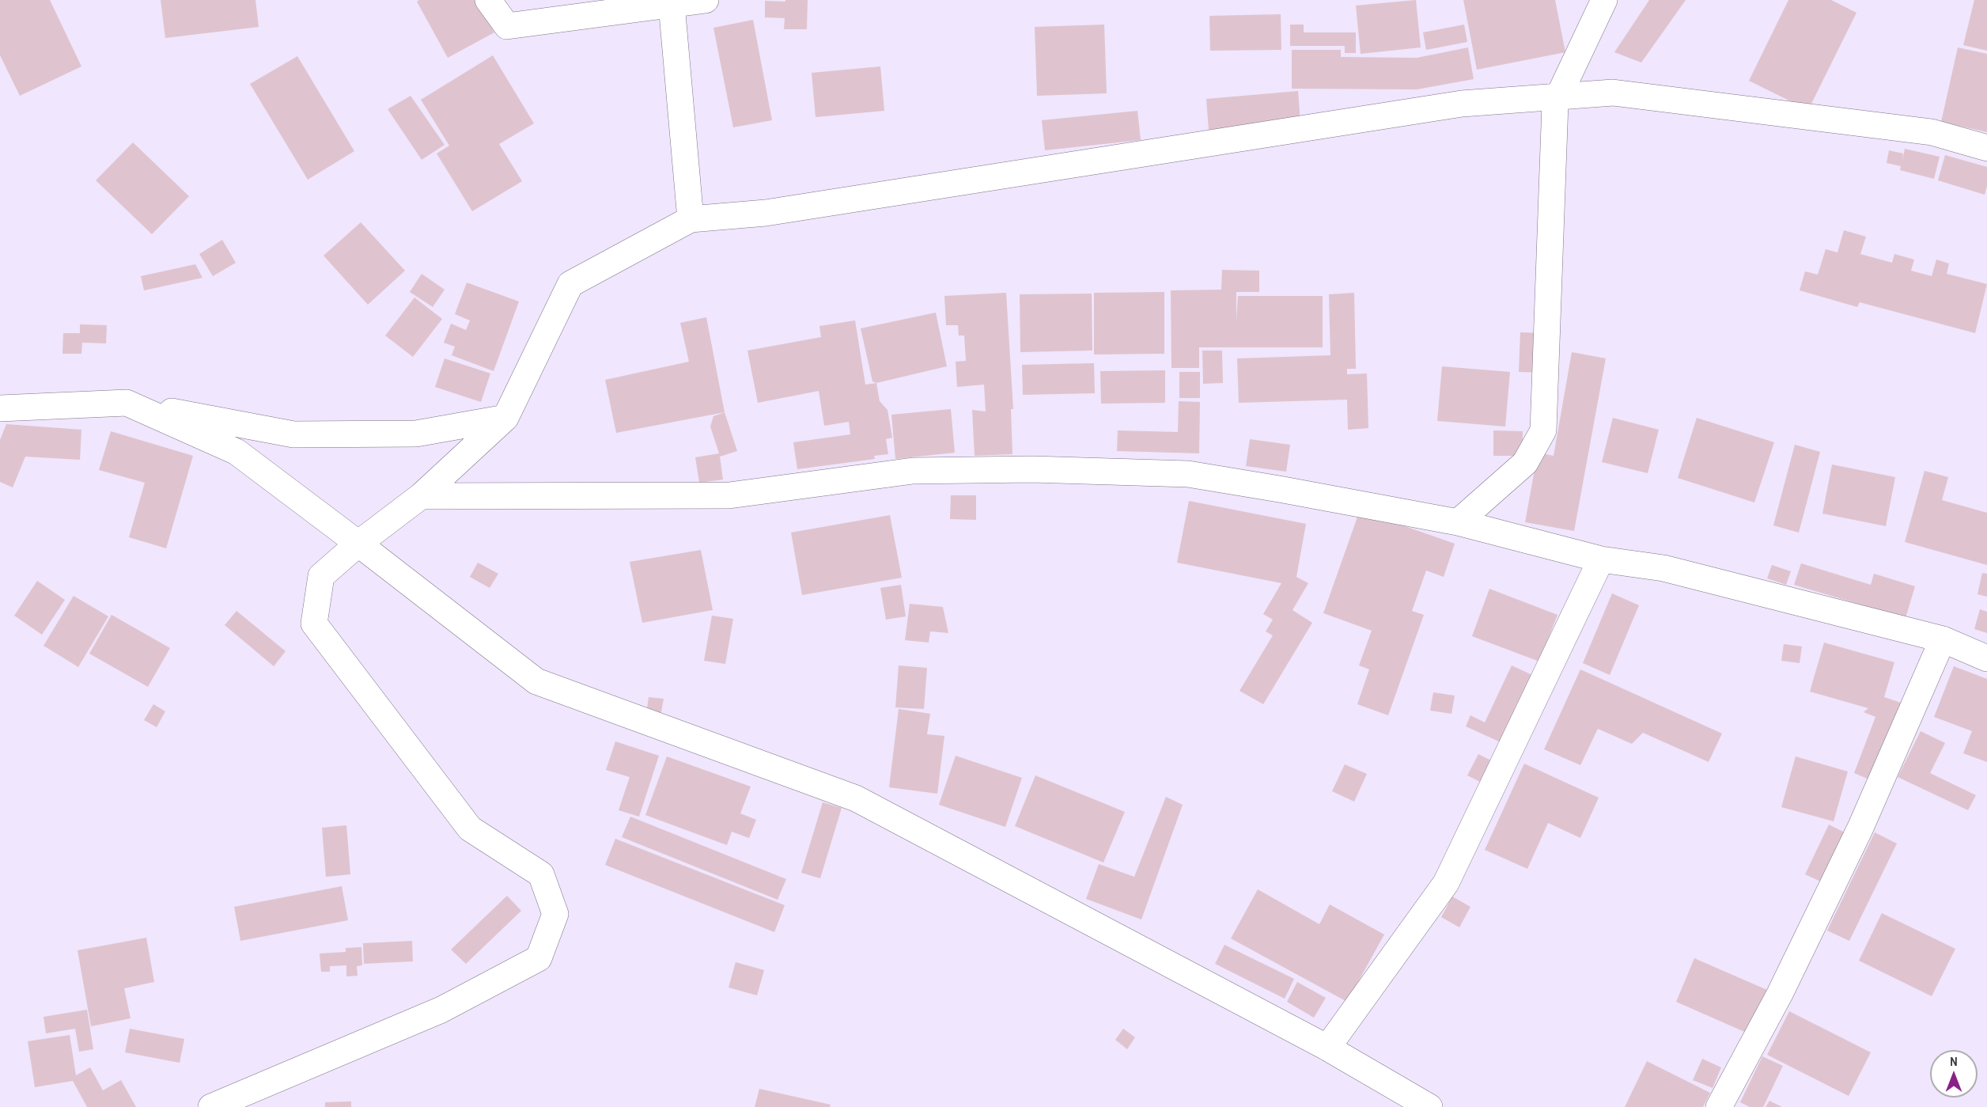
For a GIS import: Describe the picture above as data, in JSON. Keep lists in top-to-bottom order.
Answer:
{
  "north": "top"
}
